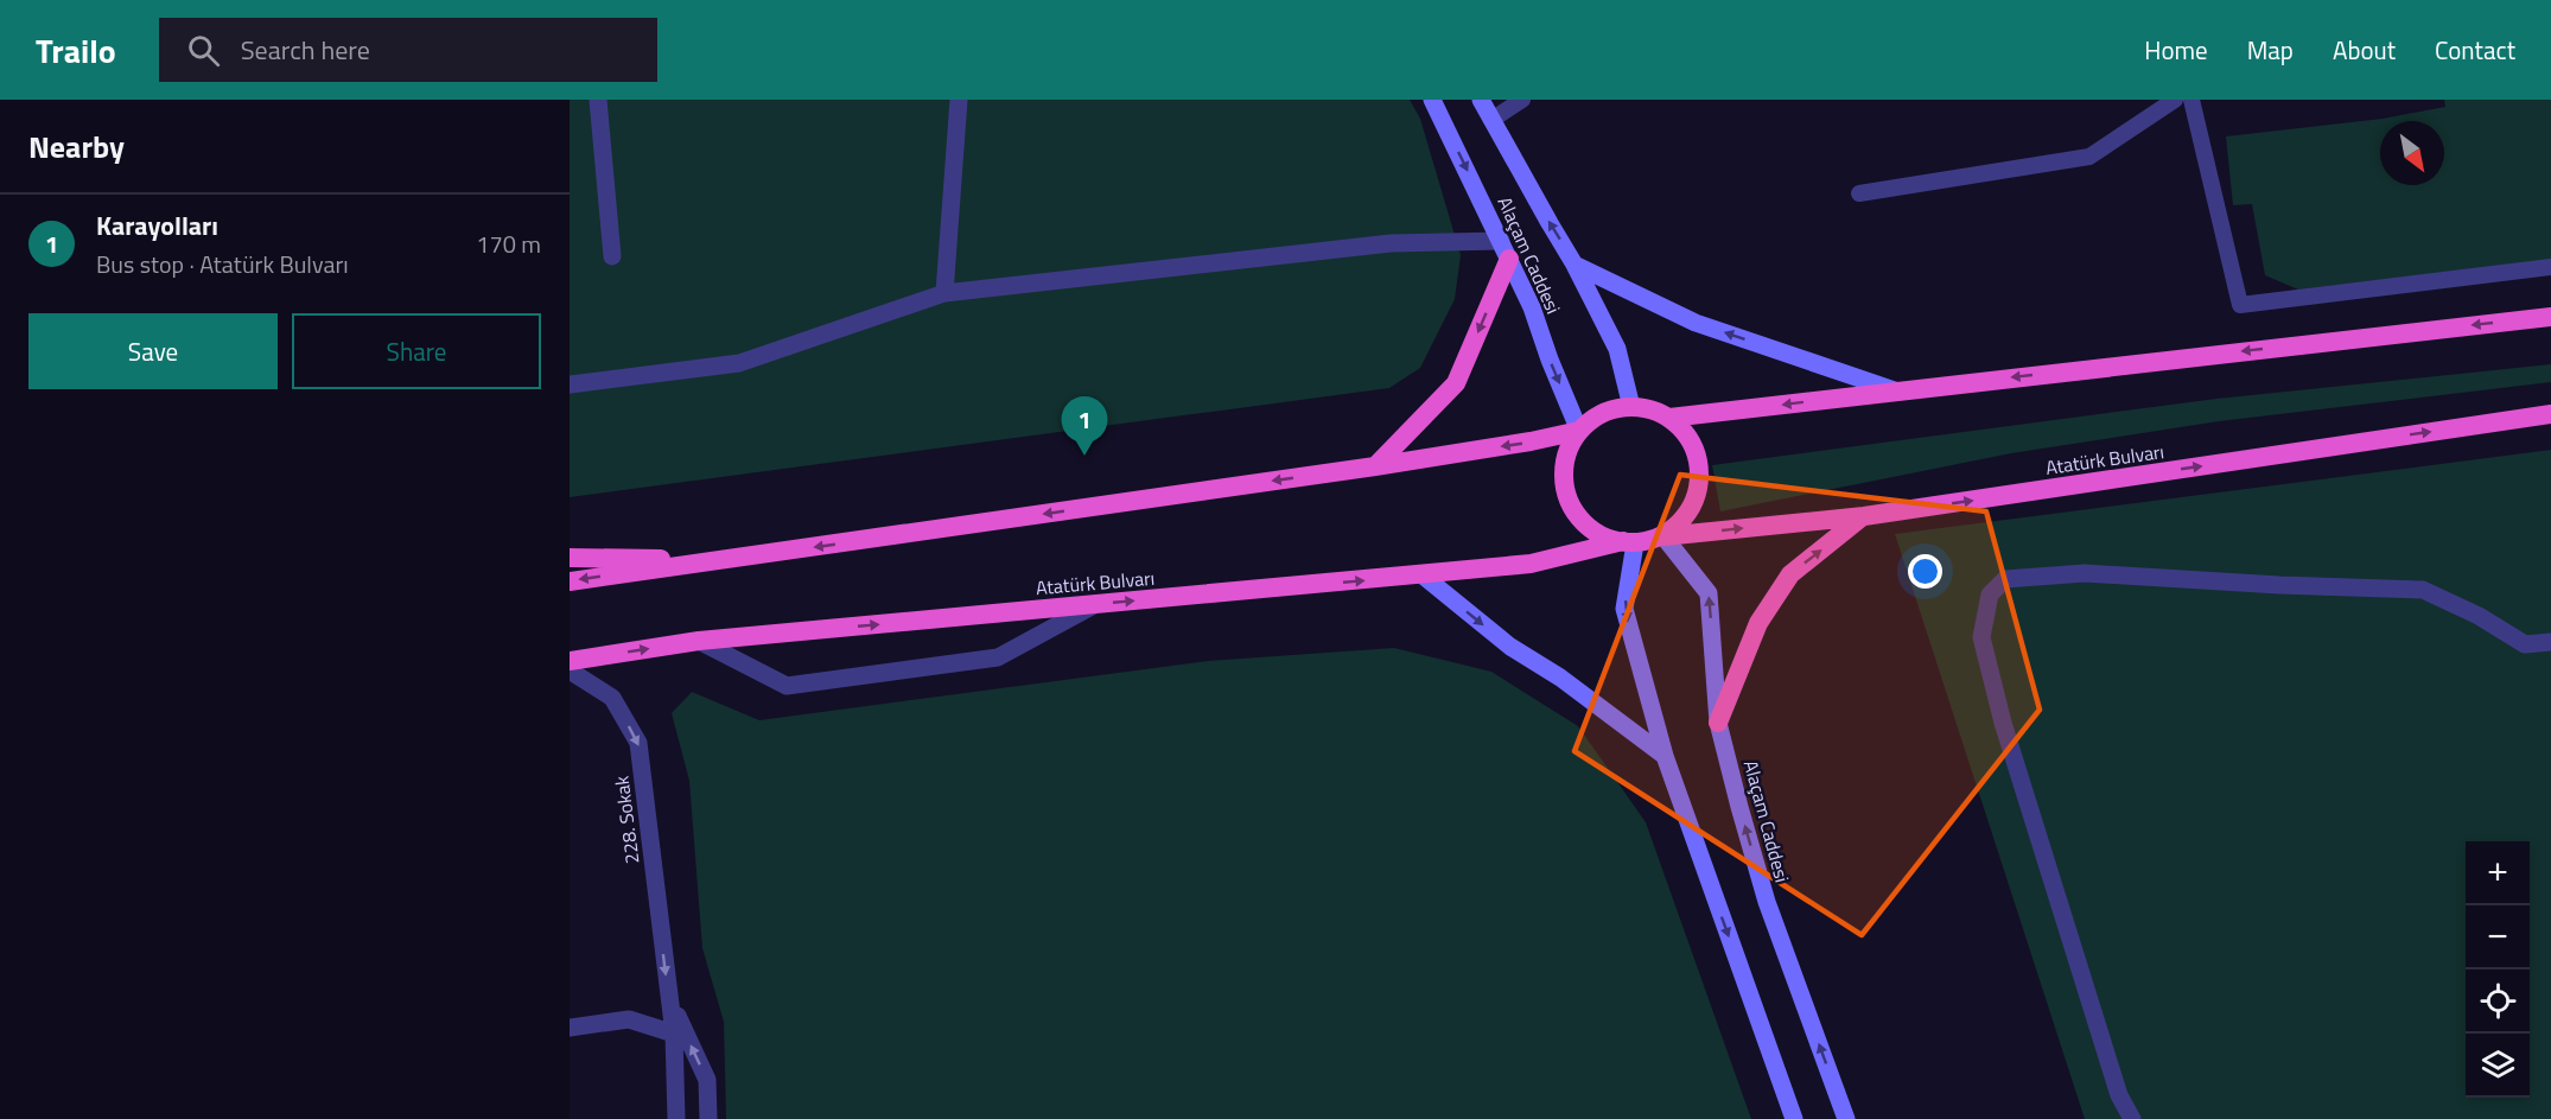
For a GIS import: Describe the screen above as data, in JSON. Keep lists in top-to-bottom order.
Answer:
{
  "streets": {
    "highway": ["Atatürk Bulvarı"],
    "main road": ["Alaçam Caddesi"],
    "street": ["228. Sokak"]
  },
  "crossings": [
    ["Alaçam Caddesi", "Atatürk Bulvarı"]
  ],
  "north": "bottom right",
  "page": {
    "header": "Trailo",
    "search": "Search here",
    "nav": [
      "Home",
      "Map",
      "About",
      "Contact"
    ],
    "heading": "Nearby",
    "list": [
      {
        "mark": "1",
        "name": "Karayolları",
        "note": "Bus stop · Atatürk Bulvarı",
        "value": "170 m"
      }
    ],
    "buttons": ["Save", "Share"],
    "pins": "1",
    "map_buttons": ["+", "−"]
  }
}
